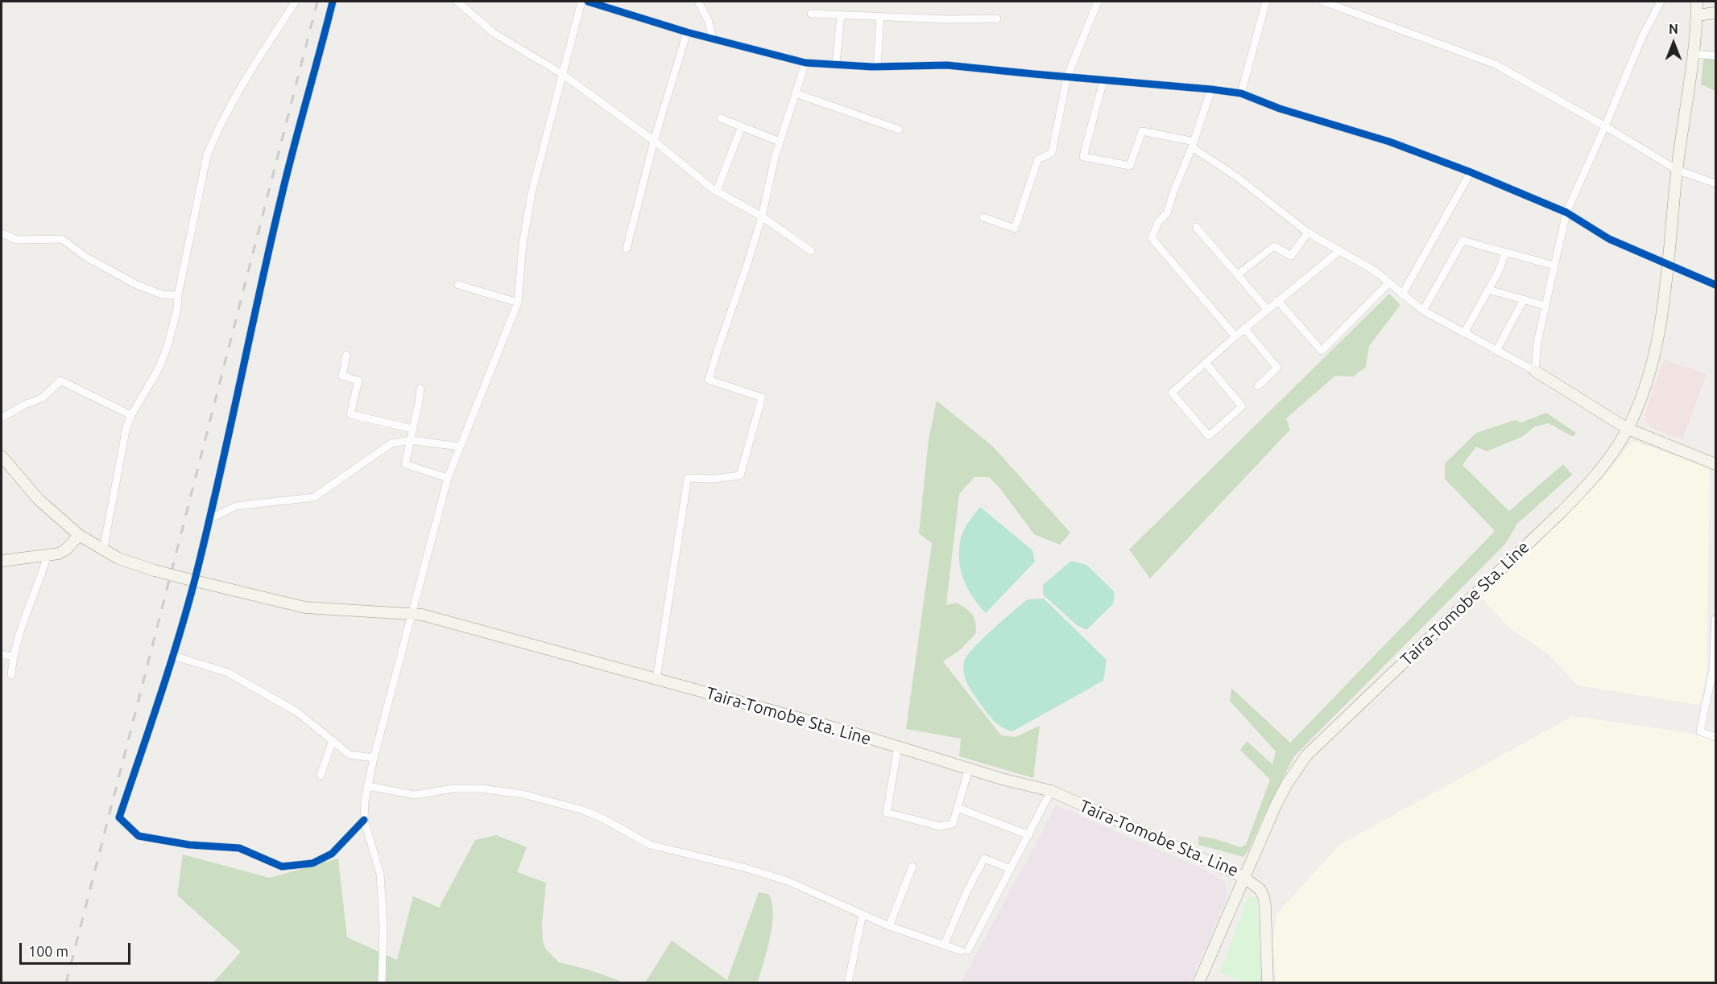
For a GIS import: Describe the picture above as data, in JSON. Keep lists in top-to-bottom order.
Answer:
{
  "streets": {
    "main road": ["Taira-Tomobe Sta. Line"]
  },
  "scale_bar": "100 m",
  "north": "top"
}
